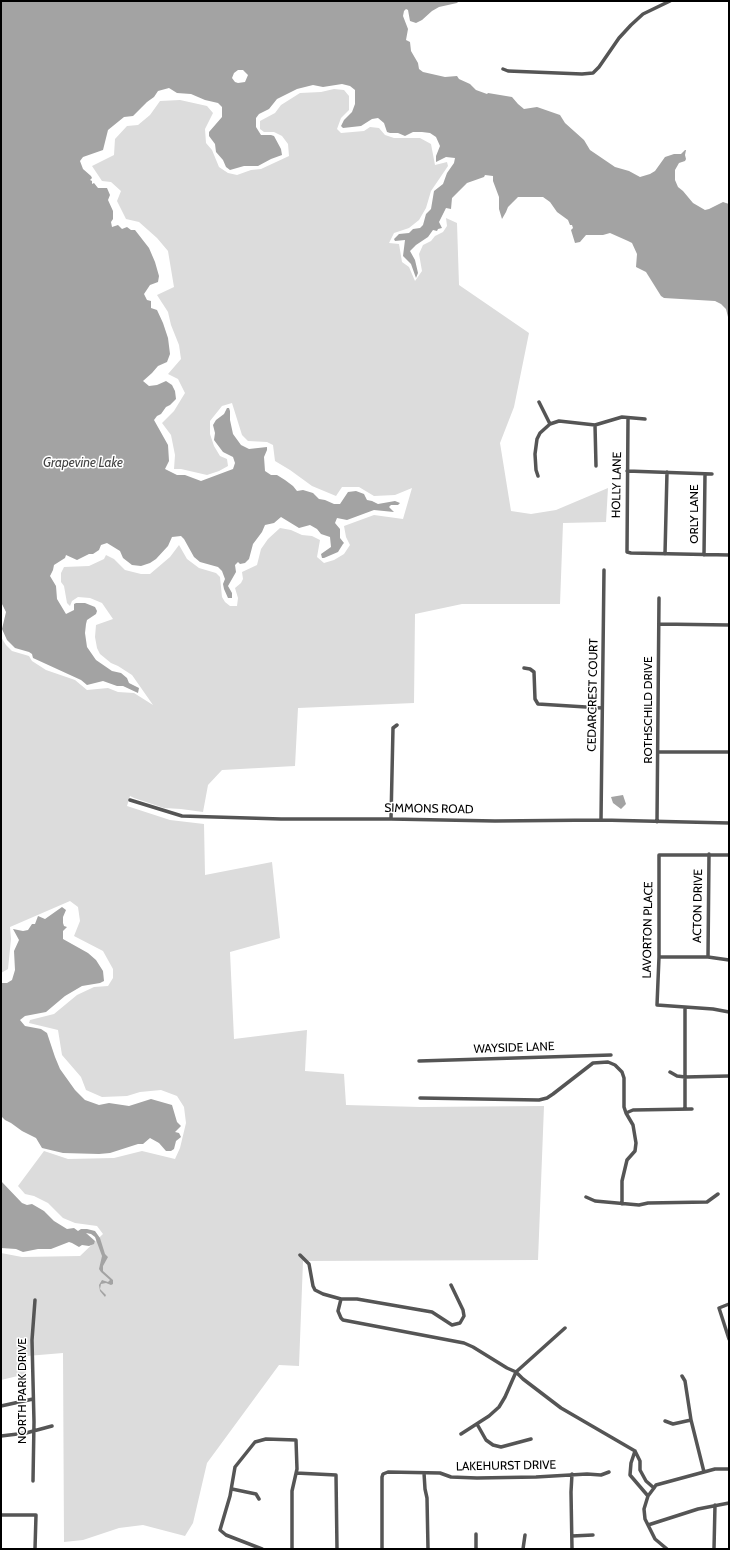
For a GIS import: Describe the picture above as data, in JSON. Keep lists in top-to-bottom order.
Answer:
{
  "streets": {
    "street": [
      "HOLLY LANE",
      "ORLY LANE",
      "CEDARCREST COURT",
      "ROTHSCHILD DRIVE",
      "SIMMONS ROAD",
      "ACTON DRIVE",
      "LAVORTON PLACE",
      "WAYSIDE LANE",
      "NORTH PARK DRIVE",
      "LAKEHURST DRIVE"
    ]
  },
  "crossings": [
    ["CEDARCREST COURT", "SIMMONS ROAD"],
    ["ROTHSCHILD DRIVE", "SIMMONS ROAD"],
    ["ACTON DRIVE", "LAVORTON PLACE"]
  ],
  "water": ["Grapevine Lake"]
}
